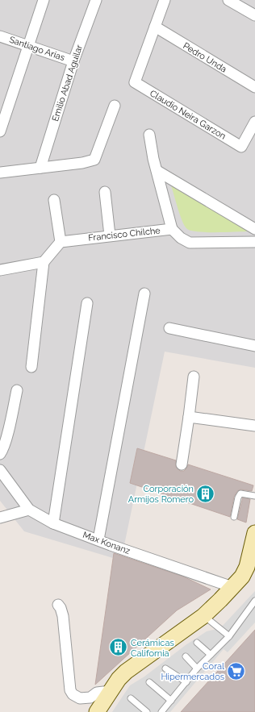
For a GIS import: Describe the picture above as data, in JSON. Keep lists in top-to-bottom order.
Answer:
{
  "streets": {
    "street": [
      "Santiago Arias",
      "Pedro Unda",
      "Emilio Abad Aguilar",
      "Claudio Neira Garzon",
      "Francisco Chilche",
      "Max Konanz"
    ]
  },
  "crossings": [
    ["Santiago Arias", "Emilio Abad Aguilar"],
    ["Pedro Unda", "Claudio Neira Garzon"]
  ],
  "places": {
    "building": ["Corporación Armijos Romero", "Cerámicas California"],
    "supermarket": ["Coral Hipermercados"]
  }
}
